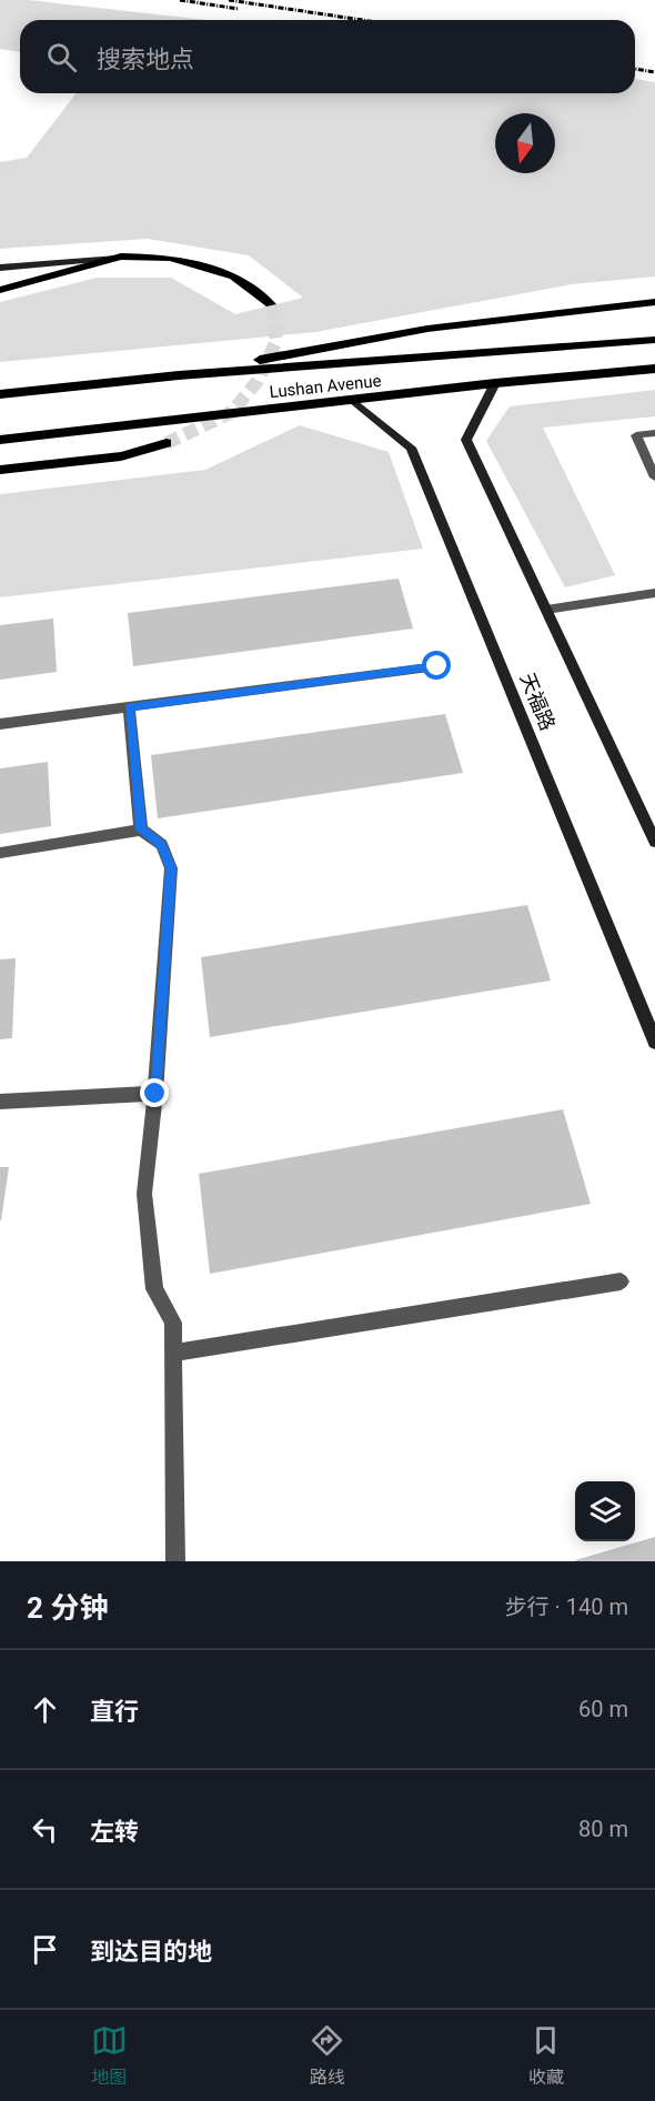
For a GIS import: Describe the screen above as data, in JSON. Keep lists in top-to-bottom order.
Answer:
{
  "streets": {
    "main road": ["Lushan Avenue"],
    "street": ["天福路"]
  },
  "crossings": [
    ["Lushan Avenue", "天福路"]
  ],
  "north": "bottom",
  "page": {
    "search": "搜索地点",
    "heading": ["2 分钟", "步行 · 140 m"],
    "list": [
      ["直行", "60 m"],
      ["左转", "80 m"],
      "到达目的地"
    ],
    "nav": ["地图", "路线", "收藏"]
  }
}
